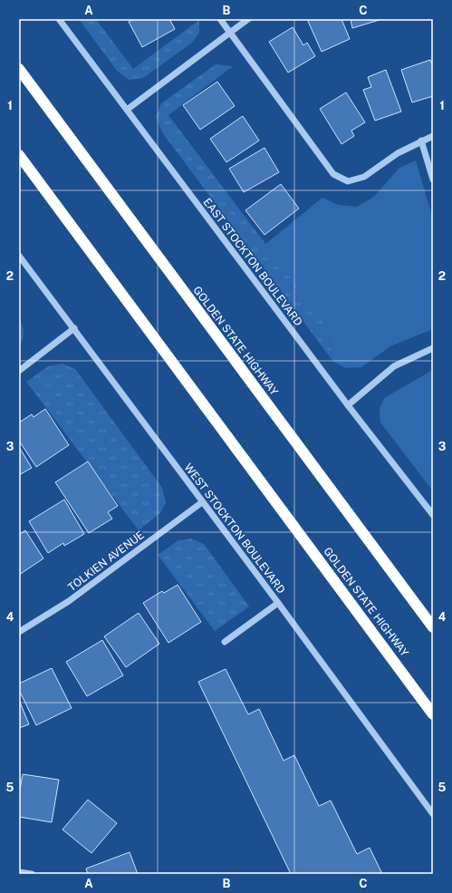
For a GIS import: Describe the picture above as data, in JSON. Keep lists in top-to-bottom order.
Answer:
{
  "streets": {
    "highway": ["GOLDEN STATE HIGHWAY"],
    "street": ["EAST STOCKTON BOULEVARD", "WEST STOCKTON BOULEVARD", "TOLKIEN AVENUE"]
  },
  "crossings": [
    ["WEST STOCKTON BOULEVARD", "TOLKIEN AVENUE"]
  ],
  "grid": {
    "columns": ["A", "B", "C"],
    "rows": [
      "1",
      "2",
      "3",
      "4",
      "5"
    ]
  }
}
